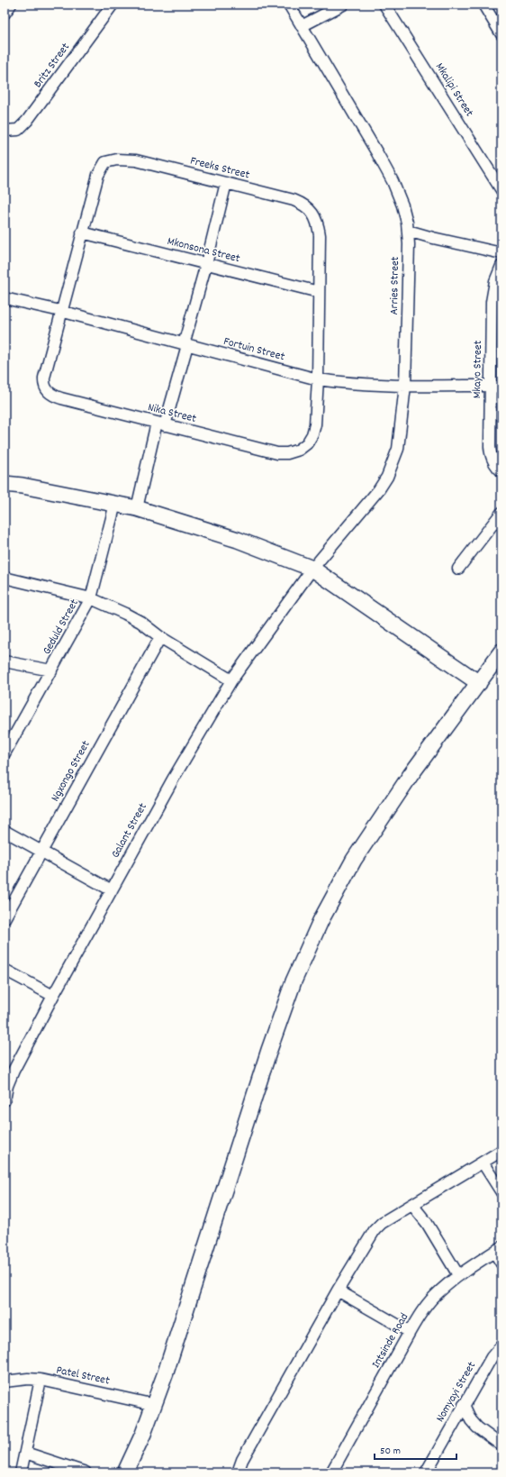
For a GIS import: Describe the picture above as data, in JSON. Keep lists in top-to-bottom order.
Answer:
{
  "streets": {
    "street": [
      "Britz Street",
      "Mkalipi Street",
      "Freeks Street",
      "Mkonsona Street",
      "Arries Street",
      "Fortuin Street",
      "Mkayo Street",
      "Nika Street",
      "Geduld Street",
      "Ngxongo Street",
      "Galant Street",
      "Intsinde Road",
      "Patel Street",
      "Nomyayi Street"
    ]
  },
  "crossings": [
    ["Freeks Street", "Mkonsona Street"],
    ["Freeks Street", "Fortuin Street"],
    ["Freeks Street", "Nika Street"],
    ["Arries Street", "Fortuin Street"],
    ["Arries Street", "Galant Street"],
    ["Fortuin Street", "Mkayo Street"],
    ["Fortuin Street", "Nika Street"]
  ],
  "scale_bar": "50 m"
}
